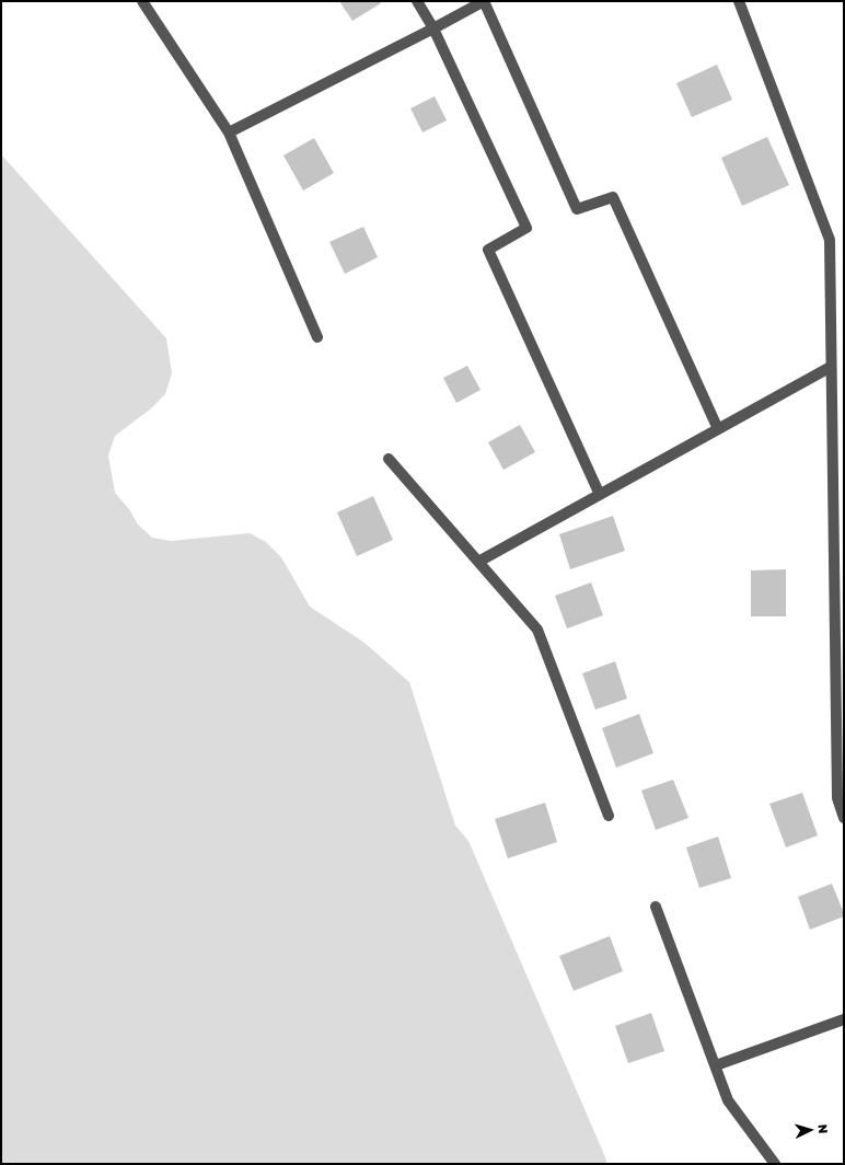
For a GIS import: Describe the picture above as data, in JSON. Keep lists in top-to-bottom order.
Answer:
{
  "north": "right"
}
